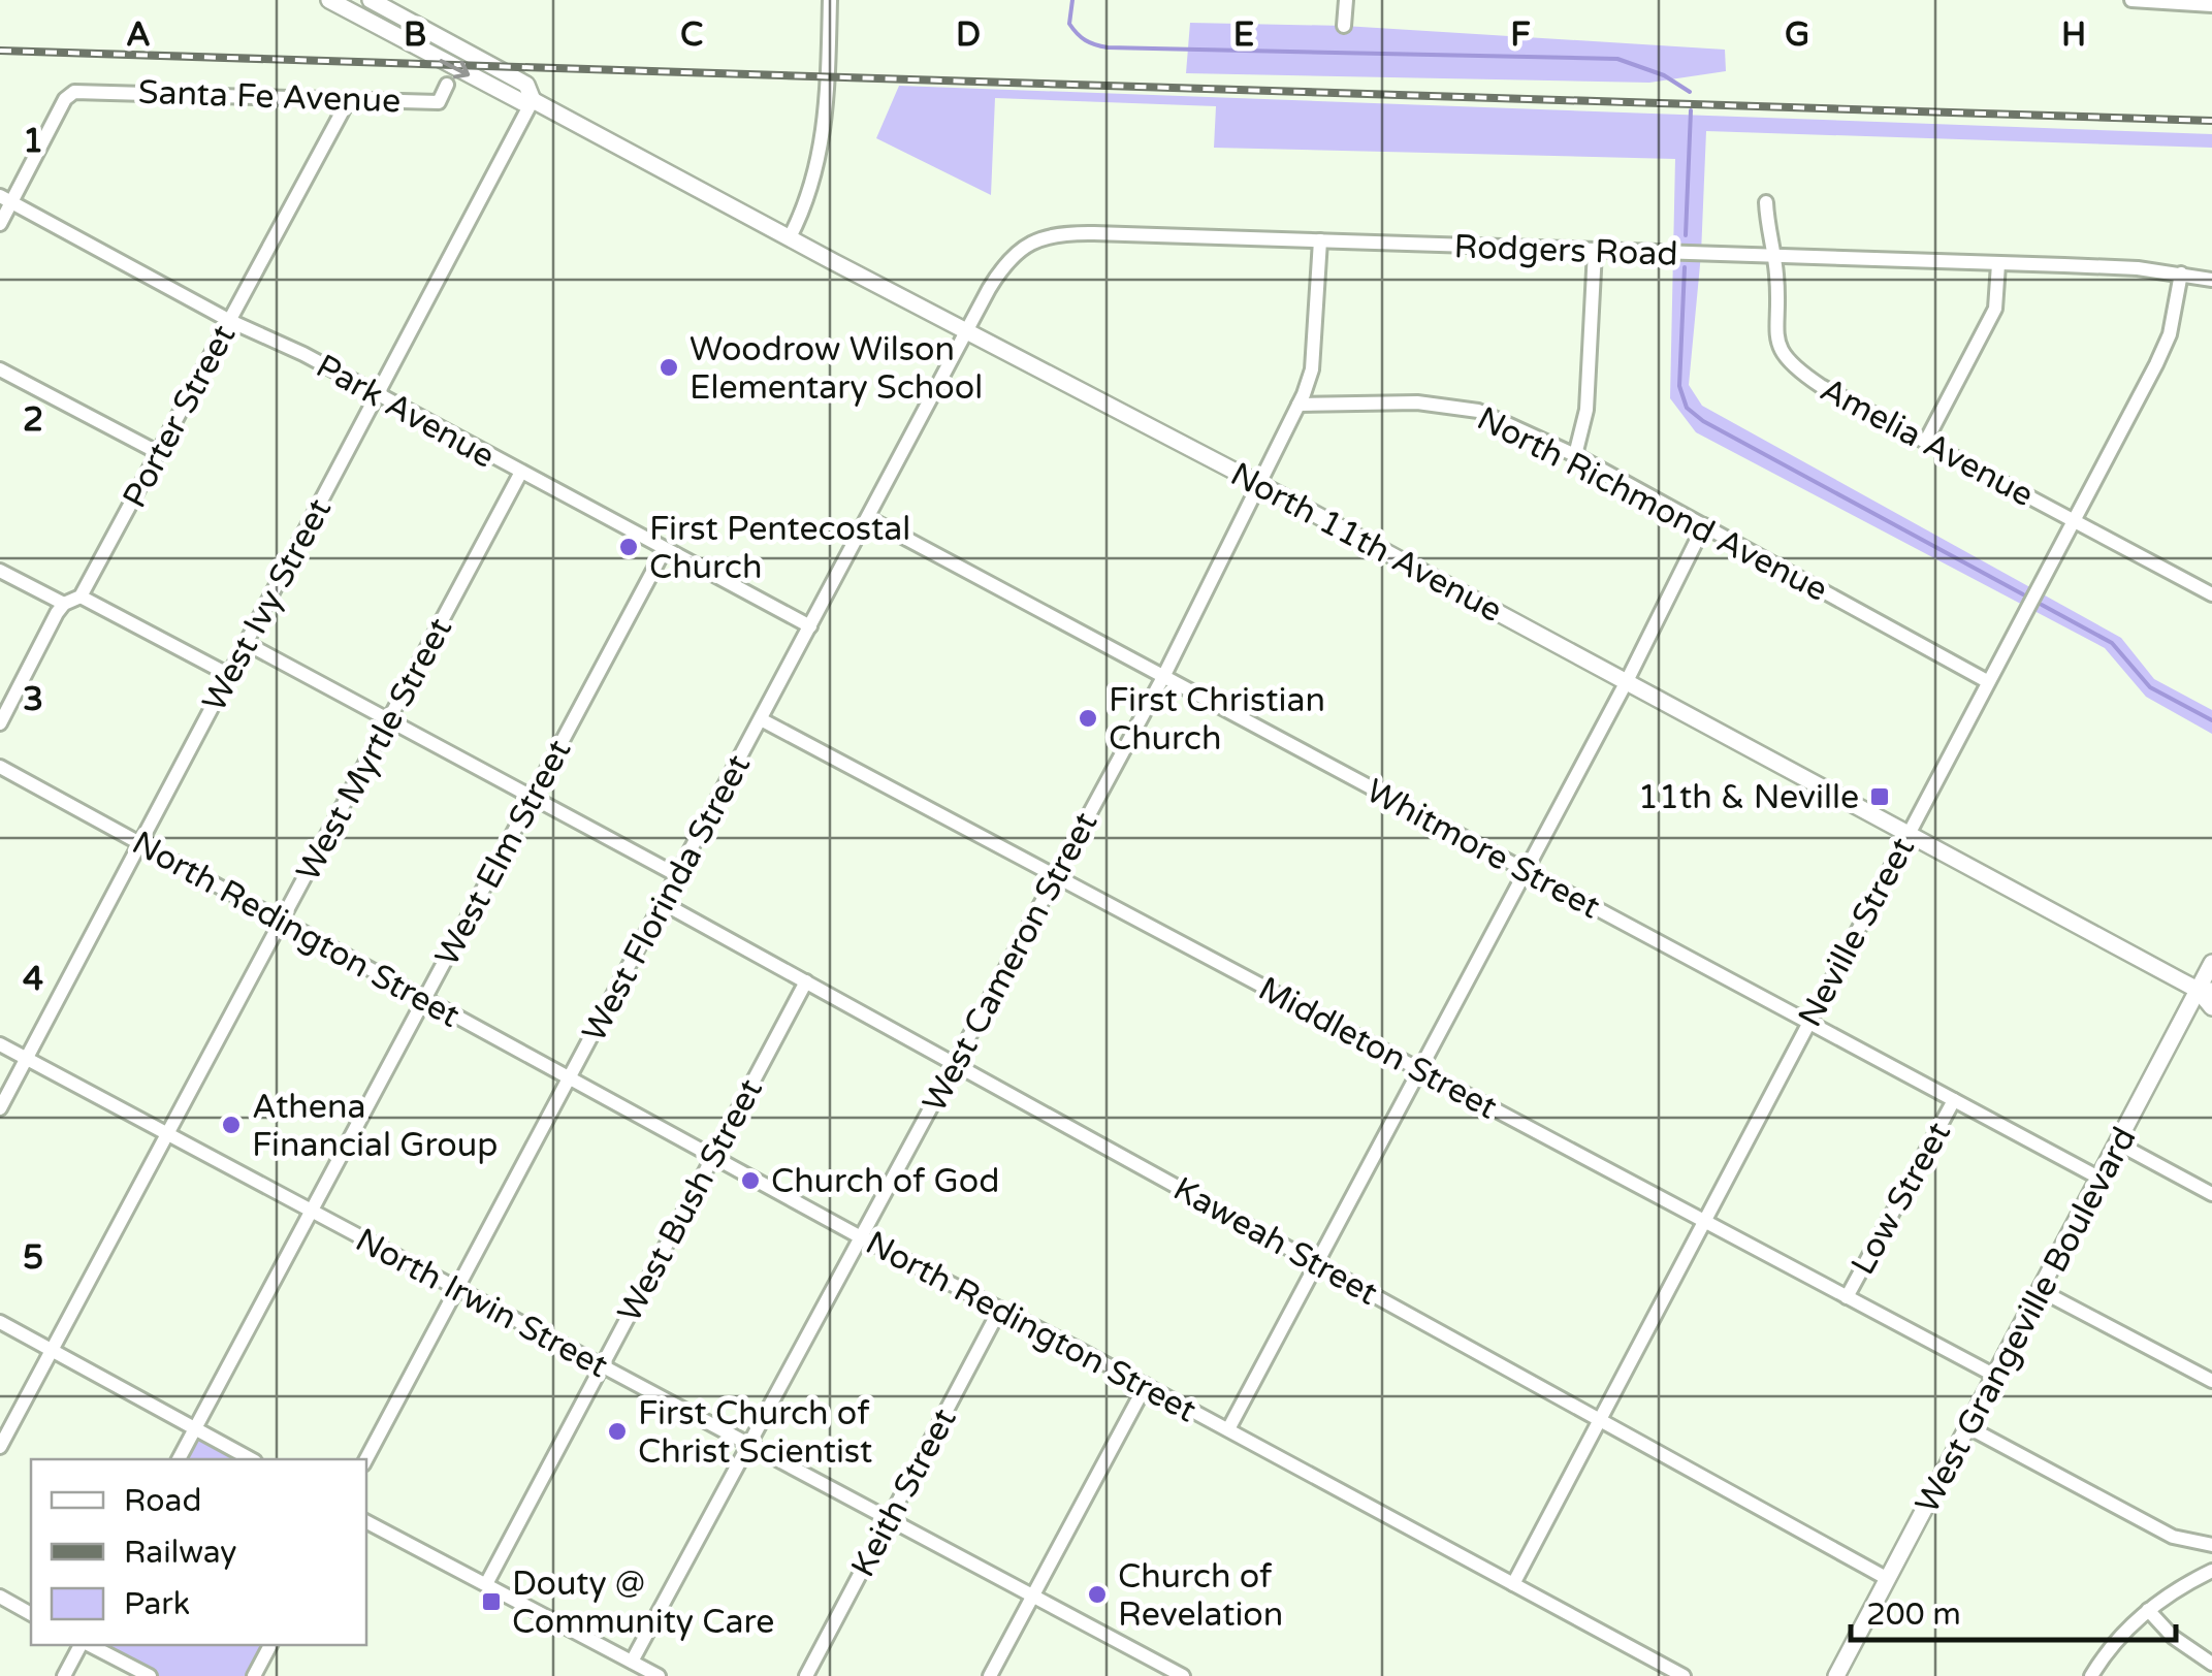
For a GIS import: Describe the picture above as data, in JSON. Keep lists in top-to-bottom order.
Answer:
{
  "streets": {
    "main road": ["North 11th Avenue", "West Grangeville Boulevard"],
    "street": [
      "Santa Fe Avenue",
      "Rodgers Road",
      "Park Avenue",
      "Porter Street",
      "Amelia Avenue",
      "North Richmond Avenue",
      "West Ivy Street",
      "West Myrtle Street",
      "Whitmore Street",
      "West Elm Street",
      "West Florinda Street",
      "North Redington Street",
      "Neville Street",
      "West Cameron Street",
      "Middleton Street",
      "Low Street",
      "West Bush Street",
      "Kaweah Street",
      "North Irwin Street",
      "Keith Street"
    ]
  },
  "crossings": [
    ["Santa Fe Avenue", "Park Avenue"],
    ["Santa Fe Avenue", "Porter Street"],
    ["Rodgers Road", "Amelia Avenue"],
    ["Rodgers Road", "North 11th Avenue"],
    ["Rodgers Road", "West Florinda Street"],
    ["Rodgers Road", "Neville Street"],
    ["Rodgers Road", "West Cameron Street"],
    ["Park Avenue", "Porter Street"],
    ["Park Avenue", "West Ivy Street"],
    ["Park Avenue", "West Myrtle Street"],
    ["Park Avenue", "West Elm Street"],
    ["Park Avenue", "West Florinda Street"],
    ["Amelia Avenue", "Neville Street"],
    ["North Richmond Avenue", "Neville Street"],
    ["North Richmond Avenue", "West Cameron Street"],
    ["North 11th Avenue", "West Ivy Street"],
    ["North 11th Avenue", "West Florinda Street"],
    ["North 11th Avenue", "Neville Street"],
    ["North 11th Avenue", "West Cameron Street"],
    ["North 11th Avenue", "West Grangeville Boulevard"],
    ["West Ivy Street", "North Redington Street"],
    ["West Ivy Street", "North Irwin Street"],
    ["West Myrtle Street", "North Redington Street"],
    ["West Myrtle Street", "North Irwin Street"],
    ["Whitmore Street", "West Florinda Street"],
    ["Whitmore Street", "Neville Street"],
    ["Whitmore Street", "West Cameron Street"],
    ["Whitmore Street", "Low Street"],
    ["Whitmore Street", "West Grangeville Boulevard"],
    ["West Elm Street", "North Redington Street"],
    ["West Elm Street", "North Irwin Street"],
    ["West Florinda Street", "North Redington Street"],
    ["West Florinda Street", "Middleton Street"],
    ["West Florinda Street", "Kaweah Street"],
    ["West Florinda Street", "North Irwin Street"],
    ["North Redington Street", "Neville Street"],
    ["North Redington Street", "West Cameron Street"],
    ["North Redington Street", "West Bush Street"],
    ["North Redington Street", "Keith Street"],
    ["Neville Street", "Middleton Street"],
    ["Neville Street", "Kaweah Street"],
    ["West Cameron Street", "Middleton Street"],
    ["West Cameron Street", "Kaweah Street"],
    ["West Cameron Street", "North Irwin Street"],
    ["Middleton Street", "Low Street"],
    ["Middleton Street", "West Grangeville Boulevard"],
    ["West Bush Street", "Kaweah Street"],
    ["West Bush Street", "North Irwin Street"],
    ["Kaweah Street", "West Grangeville Boulevard"],
    ["North Irwin Street", "Keith Street"]
  ],
  "places": {
    "other": [
      "Woodrow Wilson Elementary School",
      "First Pentecostal Church",
      "First Christian Church",
      "Athena Financial Group",
      "Church of God",
      "First Church of Christ Scientist",
      "Church of Revelation"
    ],
    "transit": ["11th & Neville", "Douty @ Community Care"]
  },
  "legend": ["Road", "Railway", "Park"],
  "scale_bar": "200 m",
  "grid": {
    "columns": [
      "A",
      "B",
      "C",
      "D",
      "E",
      "F",
      "G",
      "H"
    ],
    "rows": [
      "1",
      "2",
      "3",
      "4",
      "5"
    ]
  }
}
